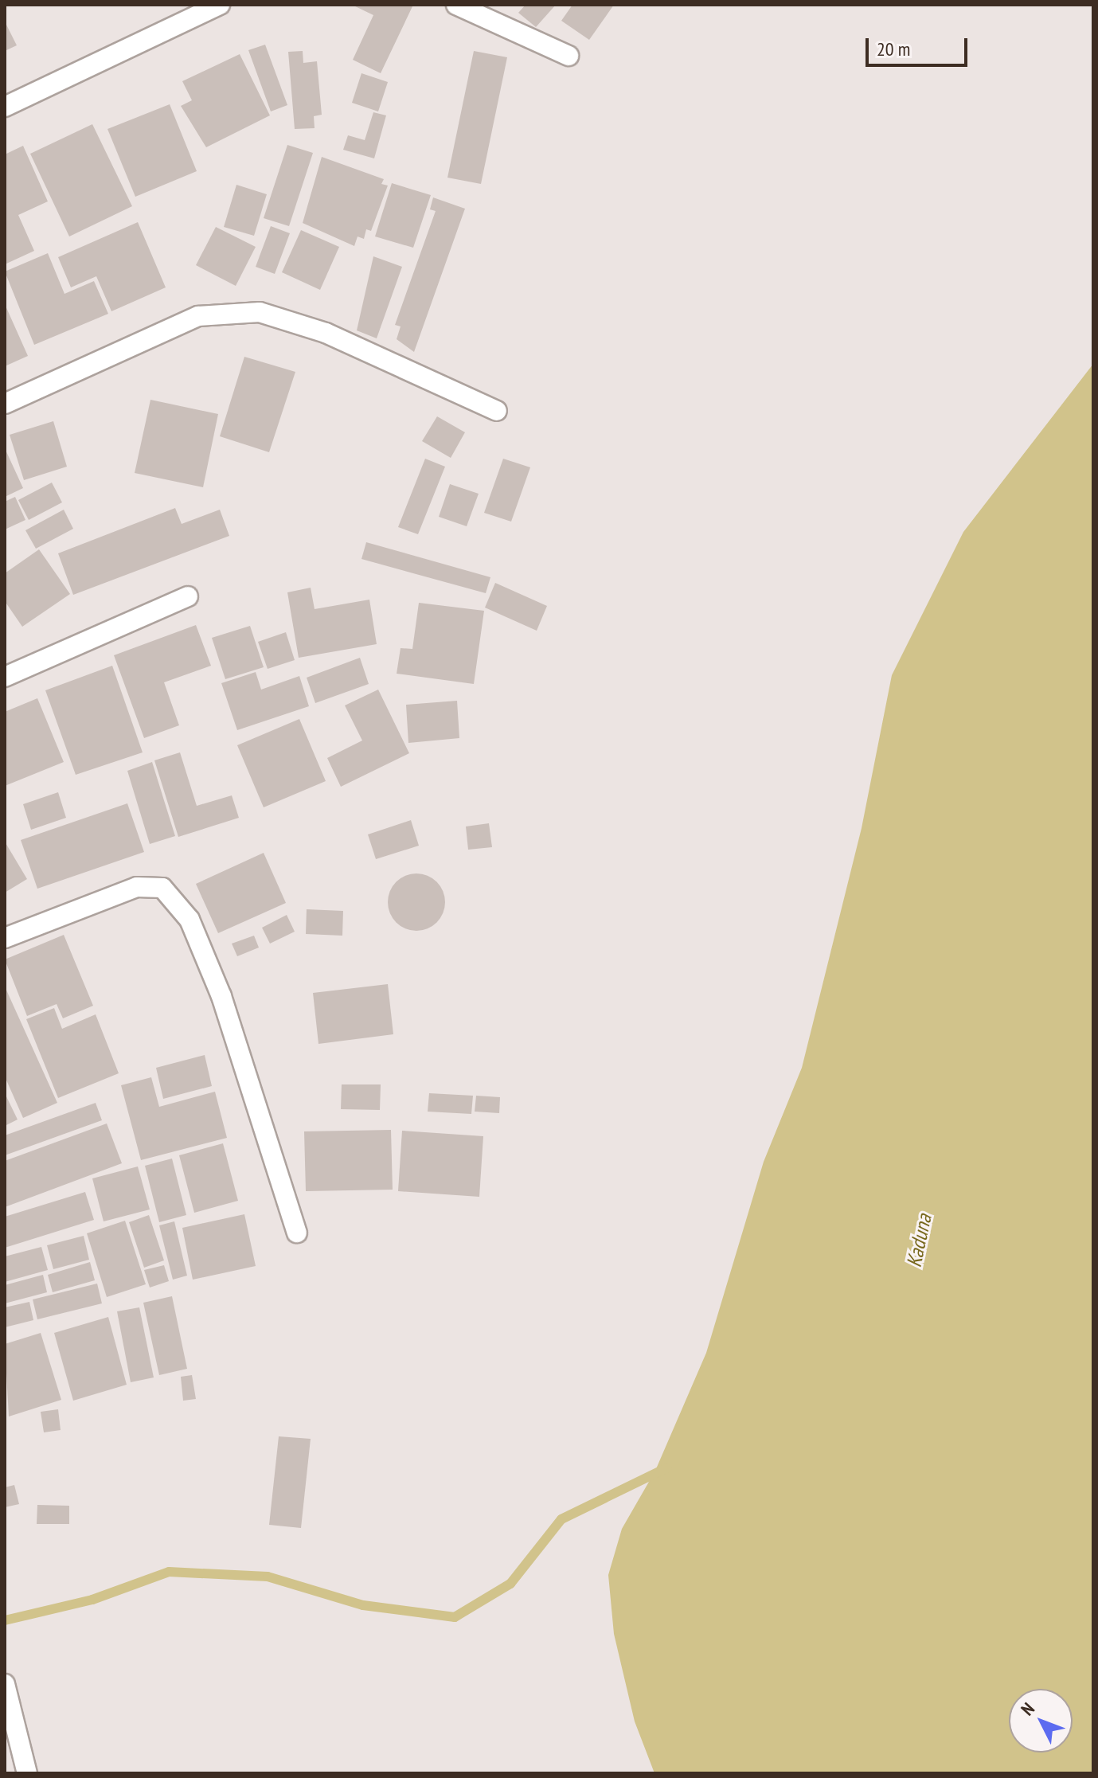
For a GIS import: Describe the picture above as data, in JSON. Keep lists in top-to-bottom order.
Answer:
{
  "water": ["Kaduna"],
  "scale_bar": "20 m",
  "north": "top left"
}
